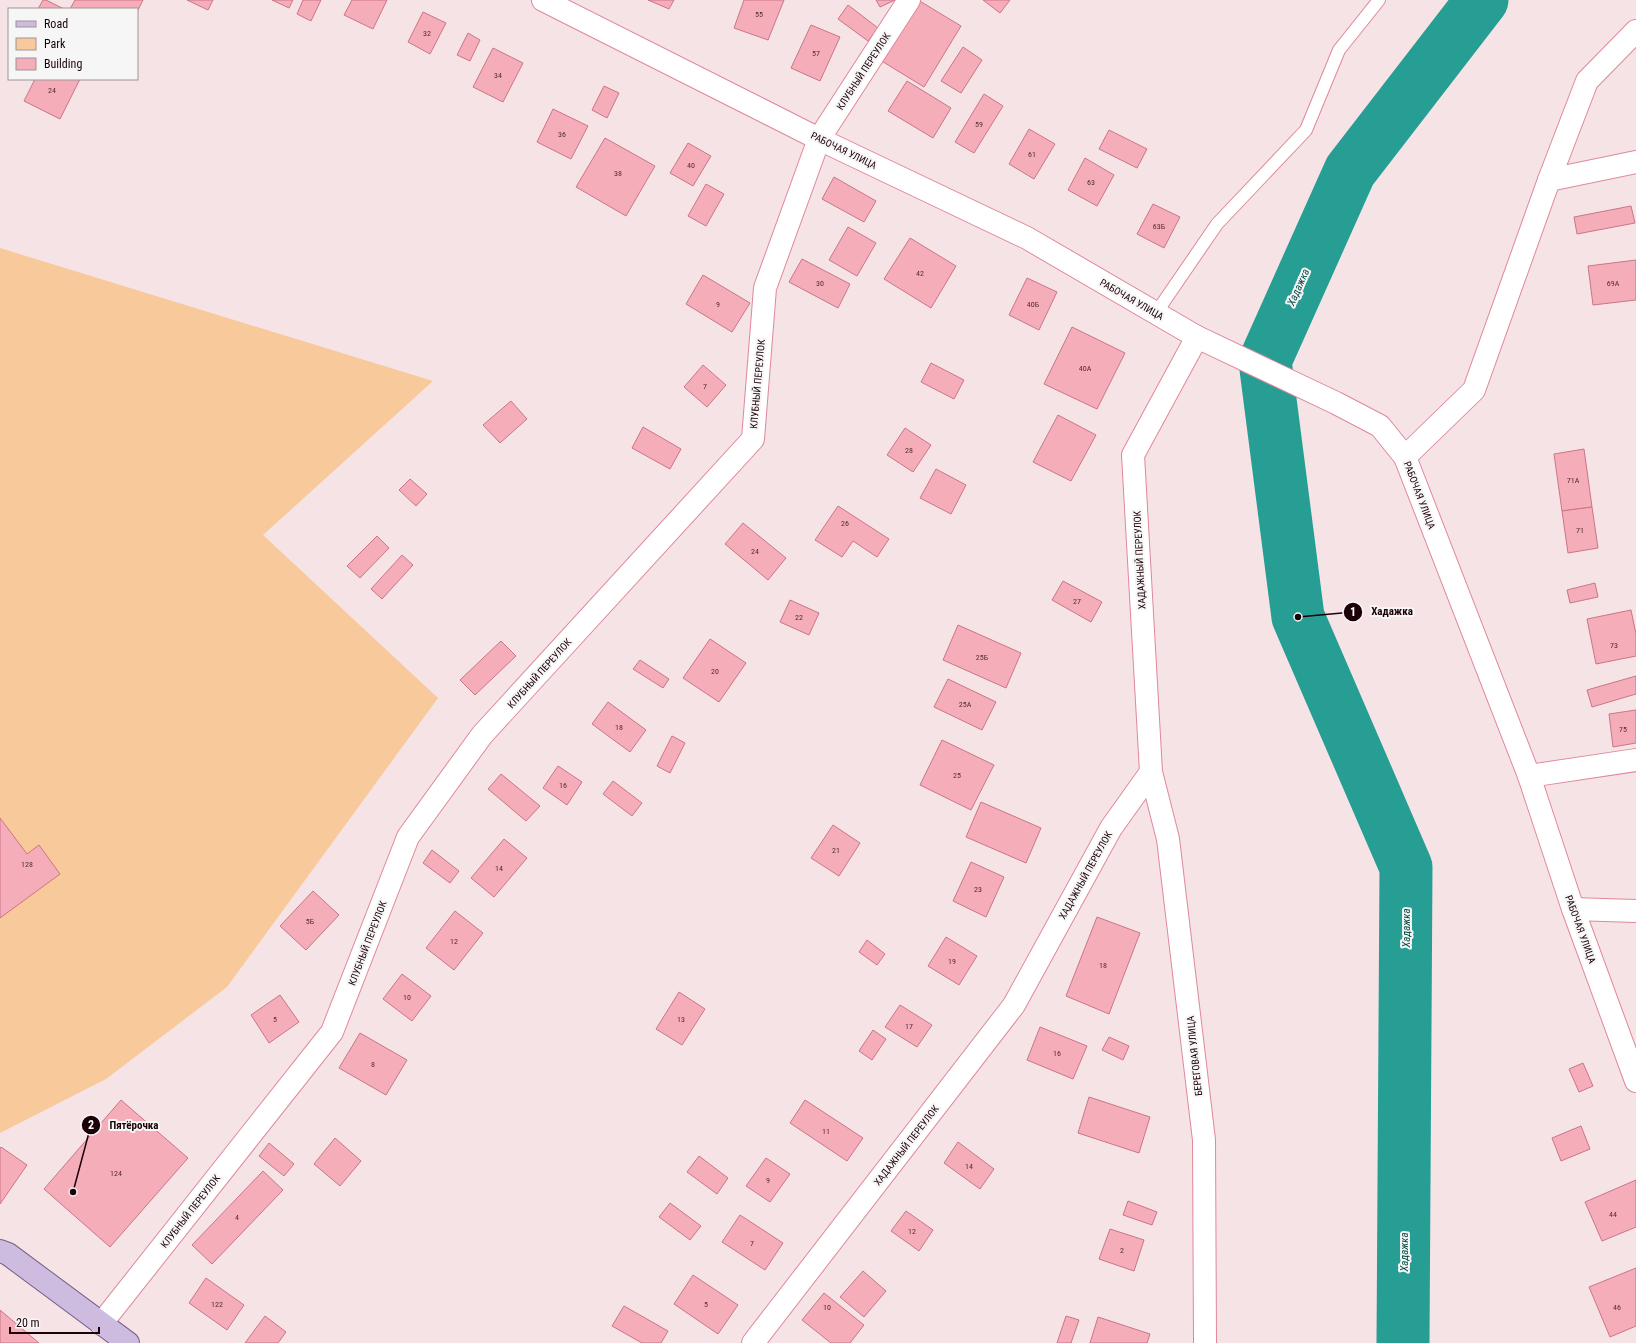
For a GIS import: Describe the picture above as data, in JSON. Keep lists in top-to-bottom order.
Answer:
{
  "streets": {
    "street": [
      "КЛУБНЫЙ ПЕРЕУЛОК",
      "РАБОЧАЯ УЛИЦА",
      "ХАДАЖНЫЙ ПЕРЕУЛОК",
      "БЕРЕГОВАЯ УЛИЦА"
    ]
  },
  "crossings": [
    ["КЛУБНЫЙ ПЕРЕУЛОК", "РАБОЧАЯ УЛИЦА"],
    ["РАБОЧАЯ УЛИЦА", "ХАДАЖНЫЙ ПЕРЕУЛОК"],
    ["ХАДАЖНЫЙ ПЕРЕУЛОК", "БЕРЕГОВАЯ УЛИЦА"]
  ],
  "water": ["Хадажка"],
  "places": ["Хадажка", "Пятёрочка"],
  "house_numbers": [
    "55",
    "32",
    "57",
    "34",
    "24",
    "59",
    "36",
    "61",
    "40",
    "38",
    "63",
    "63Б",
    "42",
    "30",
    "69А",
    "9",
    "40Б",
    "40А",
    "7",
    "28",
    "71А",
    "26",
    "71",
    "24",
    "27",
    "22",
    "73",
    "25Б",
    "20",
    "25А",
    "18",
    "75",
    "25",
    "16",
    "21",
    "128",
    "14",
    "23",
    "5Б",
    "12",
    "19",
    "18",
    "10",
    "5",
    "13",
    "17",
    "16",
    "8",
    "11",
    "14",
    "124",
    "9",
    "44",
    "4",
    "12",
    "7",
    "2",
    "122",
    "5",
    "10",
    "46"
  ],
  "legend": ["Road", "Park", "Building"],
  "scale_bar": "20 m"
}
